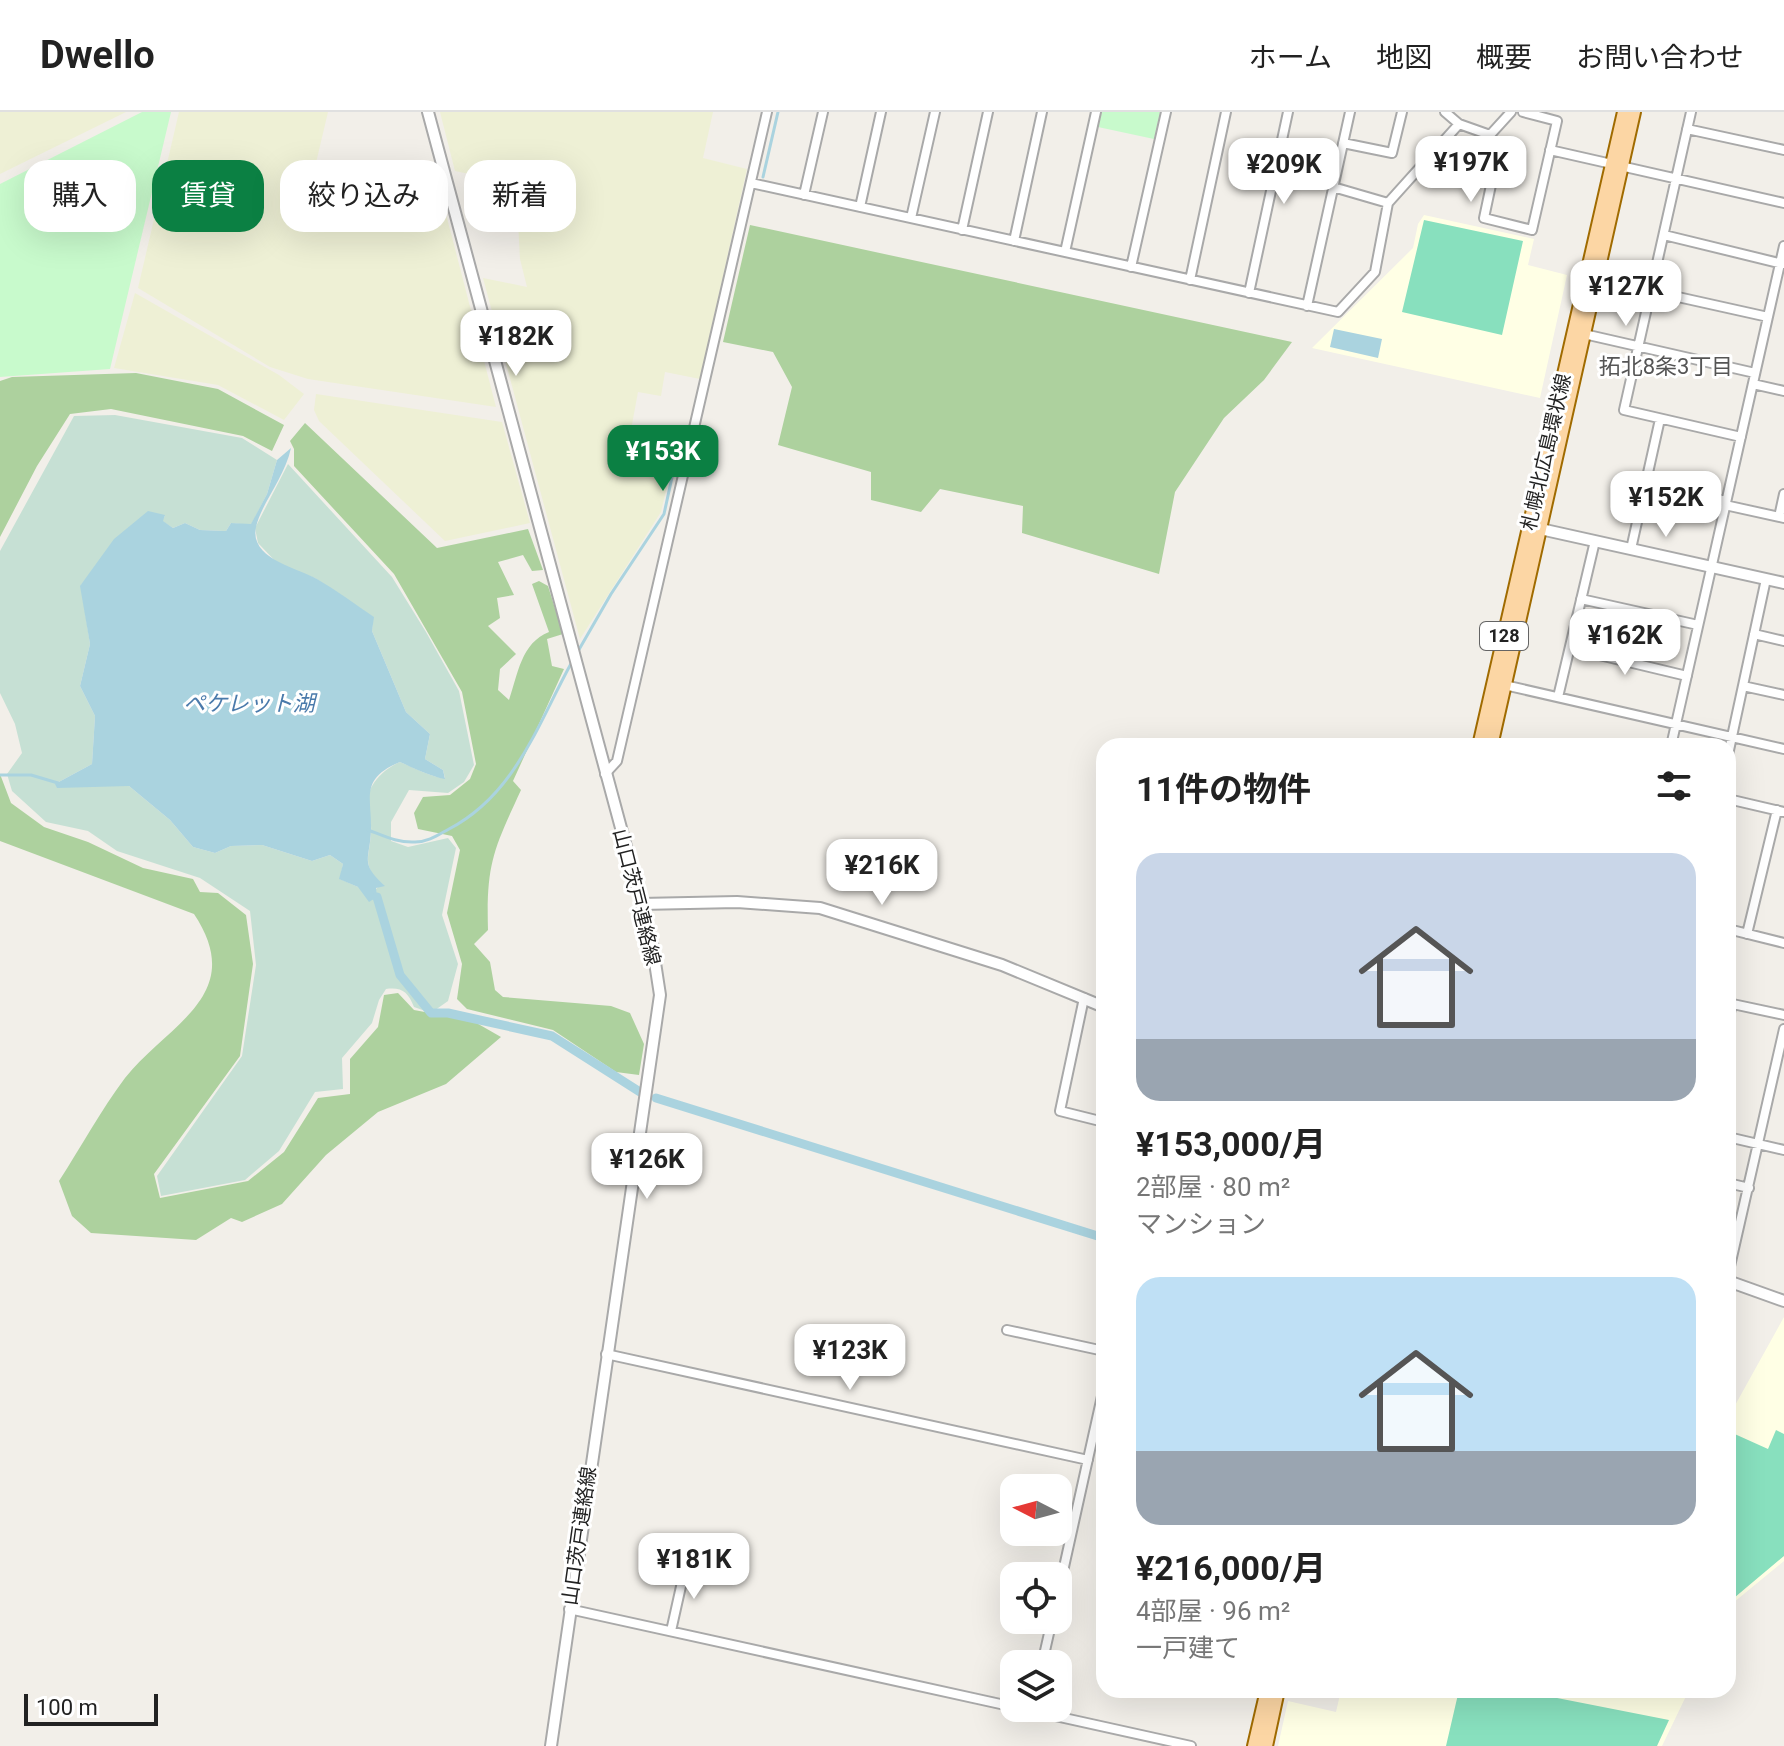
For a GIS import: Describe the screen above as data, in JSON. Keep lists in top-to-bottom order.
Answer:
{
  "streets": {
    "main road": ["札幌北広島環状線", "128"],
    "street": ["山口茨戸連絡線"]
  },
  "districts": ["拓北8条3丁目"],
  "water": ["ペケレット湖"],
  "scale_bar": "100 m",
  "north": "left",
  "page": {
    "header": "Dwello",
    "nav": [
      "ホーム",
      "地図",
      "概要",
      "お問い合わせ"
    ],
    "price": [
      "¥197K",
      "¥209K",
      "¥127K",
      "¥182K",
      "¥153K",
      "¥152K",
      "¥162K",
      "¥216K",
      "¥126K",
      "¥123K",
      "¥181K"
    ],
    "chip": [
      "購入",
      "賃貸",
      "絞り込み",
      "新着"
    ],
    "heading": "11件の物件",
    "list": [
      {
        "name": "¥153,000/月",
        "note": "2部屋 · 80 m² · マンション"
      },
      {
        "name": "¥216,000/月",
        "note": "4部屋 · 96 m² · 一戸建て"
      }
    ],
    "scale": "100 m"
  }
}
